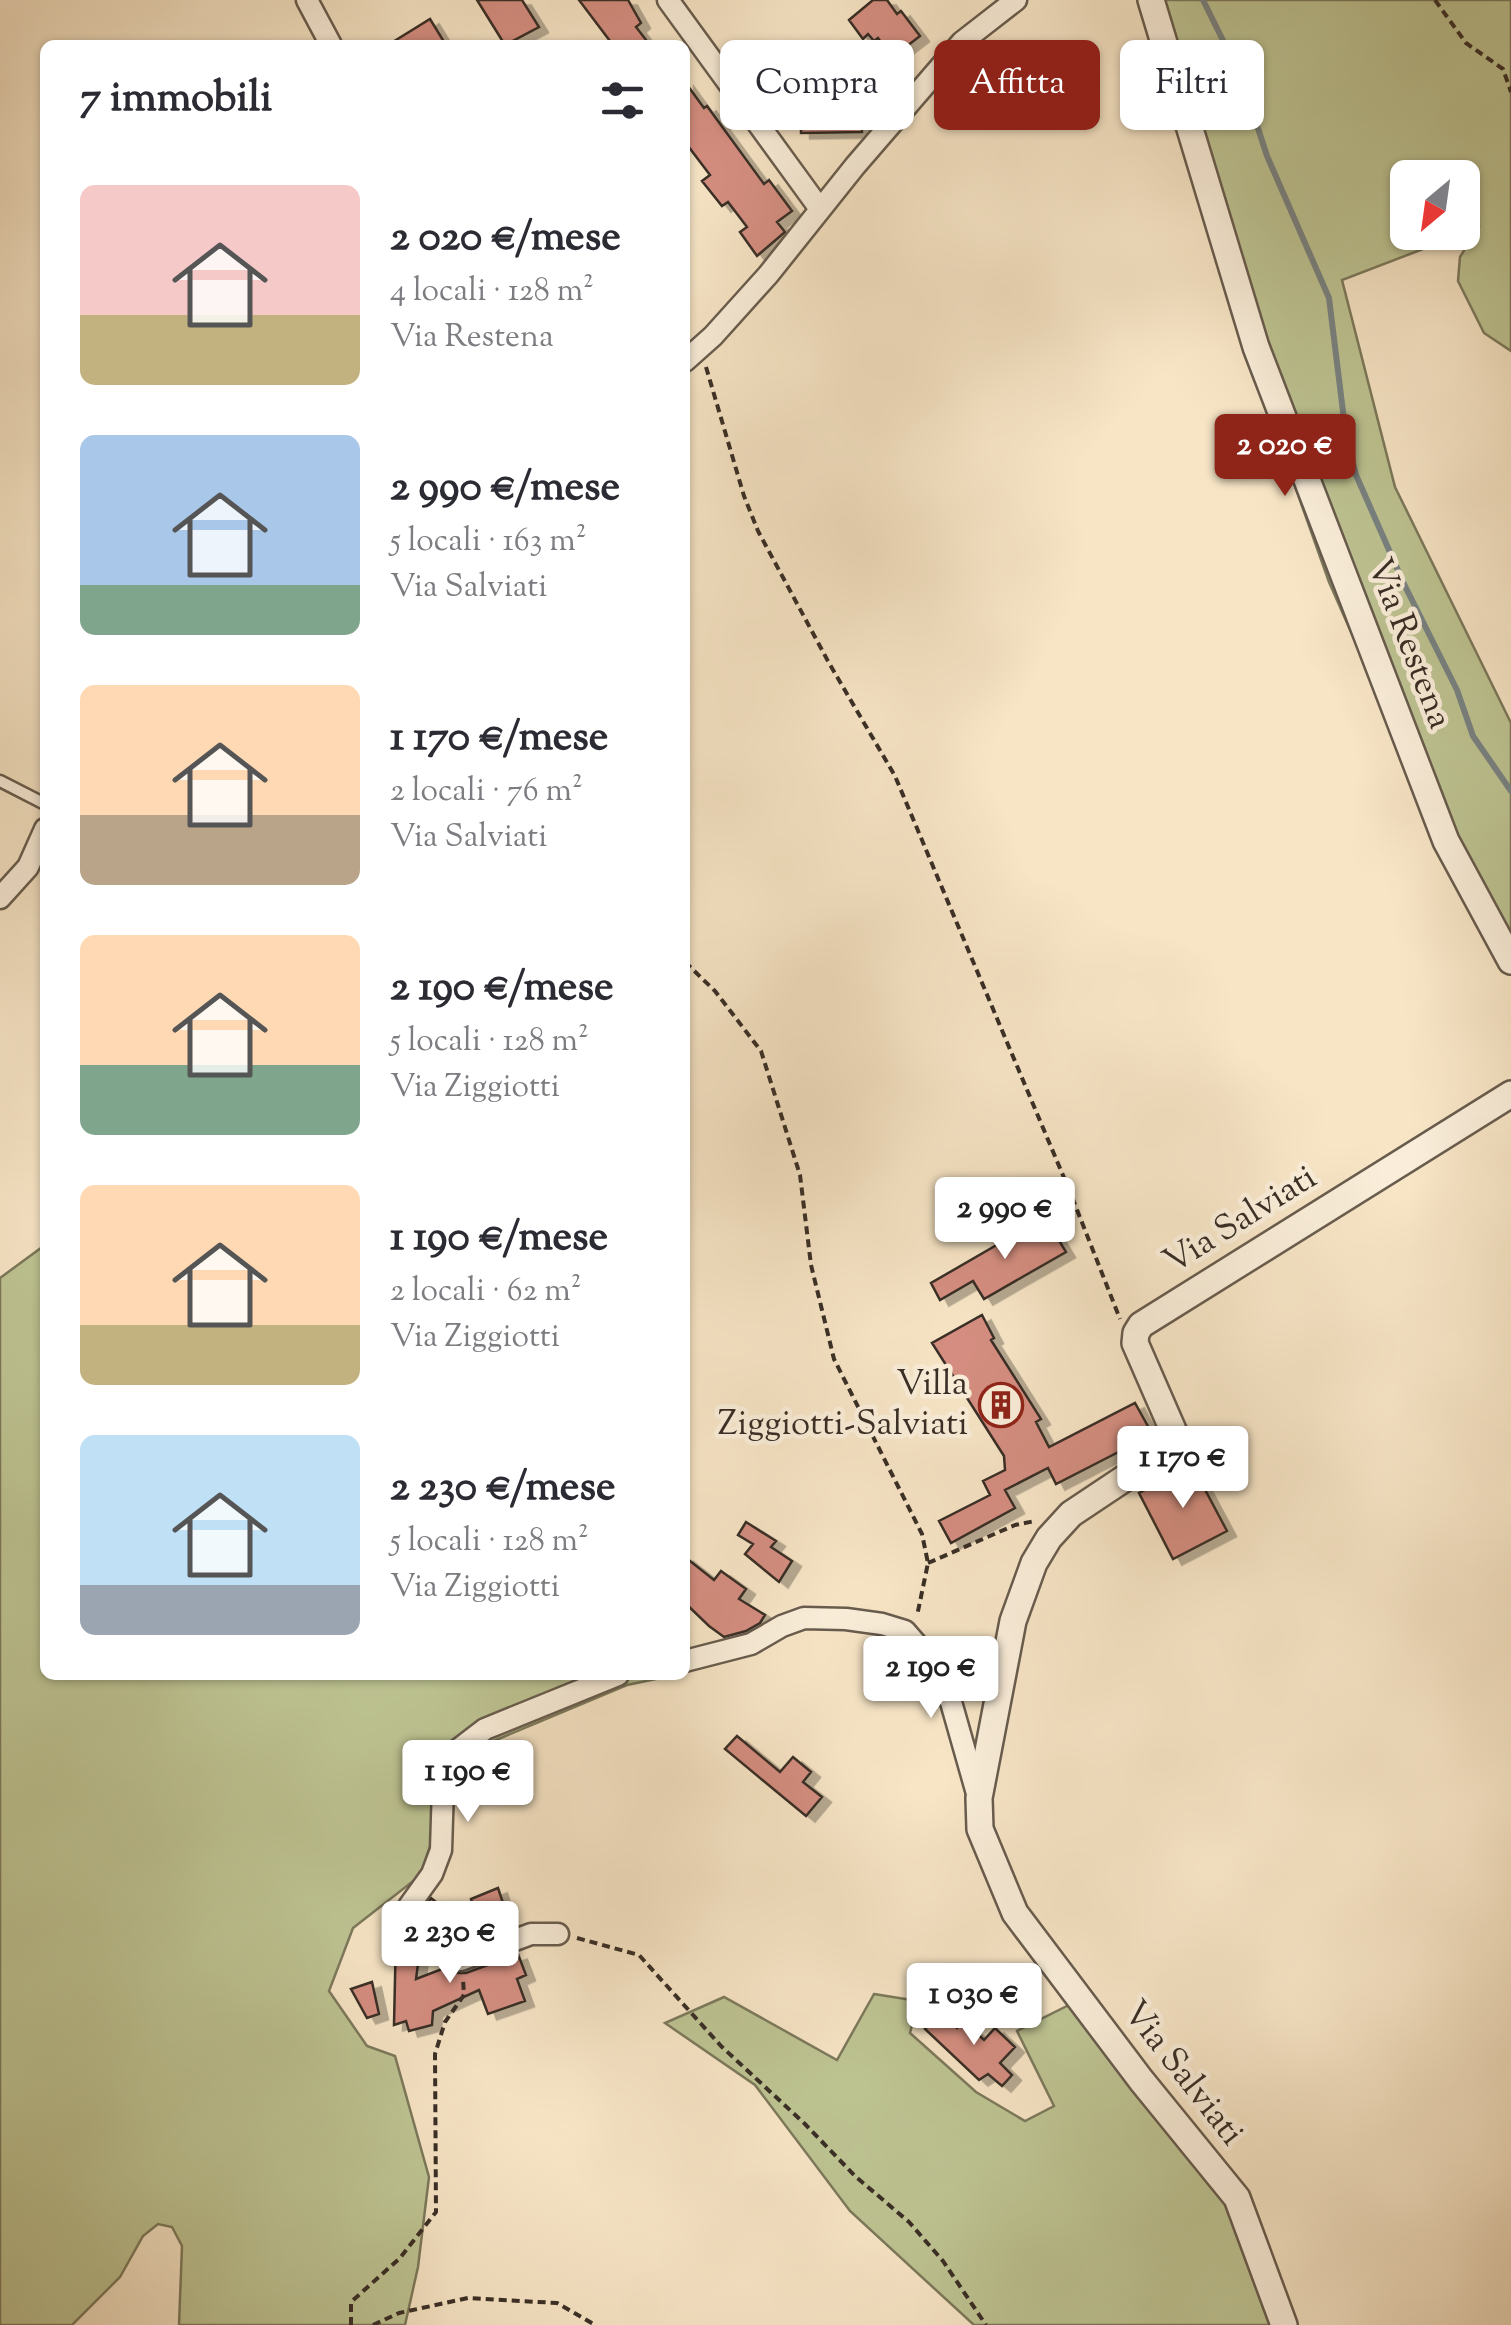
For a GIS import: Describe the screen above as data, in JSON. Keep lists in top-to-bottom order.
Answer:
{
  "streets": {
    "street": ["Via Restena", "Via Salviati"]
  },
  "places": {
    "building": ["Villa Ziggiotti-Salviati"]
  },
  "north": "bottom left",
  "page": {
    "chip": ["Compra", "Affitta", "Filtri"],
    "heading": "7 immobili",
    "list": [
      {
        "name": "2 020 €/mese",
        "note": "4 locali · 128 m² · Via Restena"
      },
      {
        "name": "2 990 €/mese",
        "note": "5 locali · 163 m² · Via Salviati"
      },
      {
        "name": "1 170 €/mese",
        "note": "2 locali · 76 m² · Via Salviati"
      },
      {
        "name": "2 190 €/mese",
        "note": "5 locali · 128 m² · Via Ziggiotti"
      },
      {
        "name": "1 190 €/mese",
        "note": "2 locali · 62 m² · Via Ziggiotti"
      },
      {
        "name": "2 230 €/mese",
        "note": "5 locali · 128 m² · Via Ziggiotti"
      }
    ],
    "price": [
      "2 020 €",
      "2 990 €",
      "1 170 €",
      "2 190 €",
      "1 190 €",
      "2 230 €",
      "1 030 €"
    ]
  }
}
